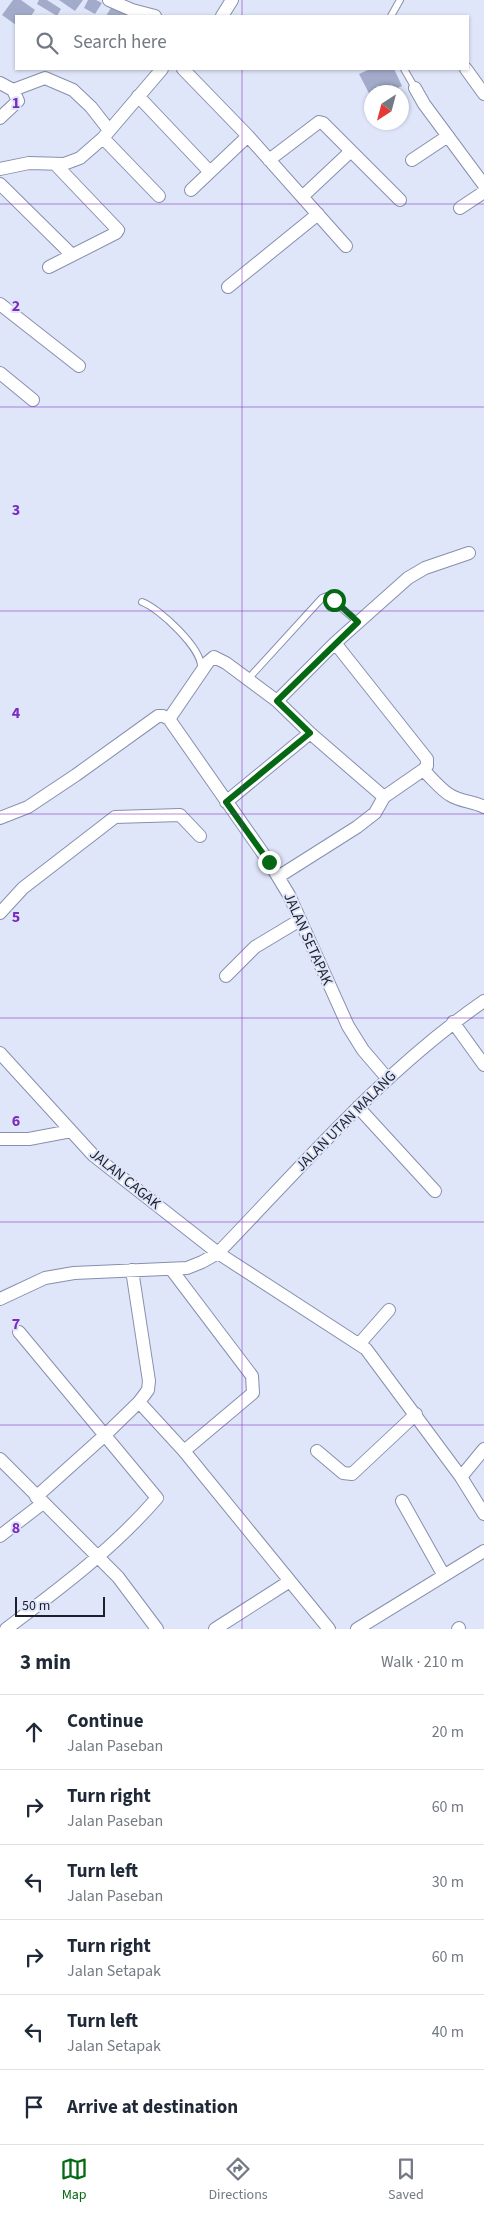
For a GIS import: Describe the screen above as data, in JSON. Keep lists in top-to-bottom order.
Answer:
{
  "streets": {
    "street": ["JALAN SETAPAK", "JALAN UTAN MALANG", "JALAN CAGAK"]
  },
  "crossings": [
    ["JALAN SETAPAK", "JALAN UTAN MALANG"],
    ["JALAN UTAN MALANG", "JALAN CAGAK"]
  ],
  "scale_bar": "50 m",
  "north": "bottom left",
  "page": {
    "search": "Search here",
    "scale": "50 m",
    "heading": ["3 min", "Walk · 210 m"],
    "list": [
      ["Continue", "Jalan Paseban", "20 m"],
      ["Turn right", "Jalan Paseban", "60 m"],
      ["Turn left", "Jalan Paseban", "30 m"],
      ["Turn right", "Jalan Setapak", "60 m"],
      ["Turn left", "Jalan Setapak", "40 m"],
      "Arrive at destination"
    ],
    "nav": ["Map", "Directions", "Saved"]
  },
  "grid": {
    "rows": [
      "1",
      "2",
      "3",
      "4",
      "5",
      "6",
      "7",
      "8"
    ]
  }
}
